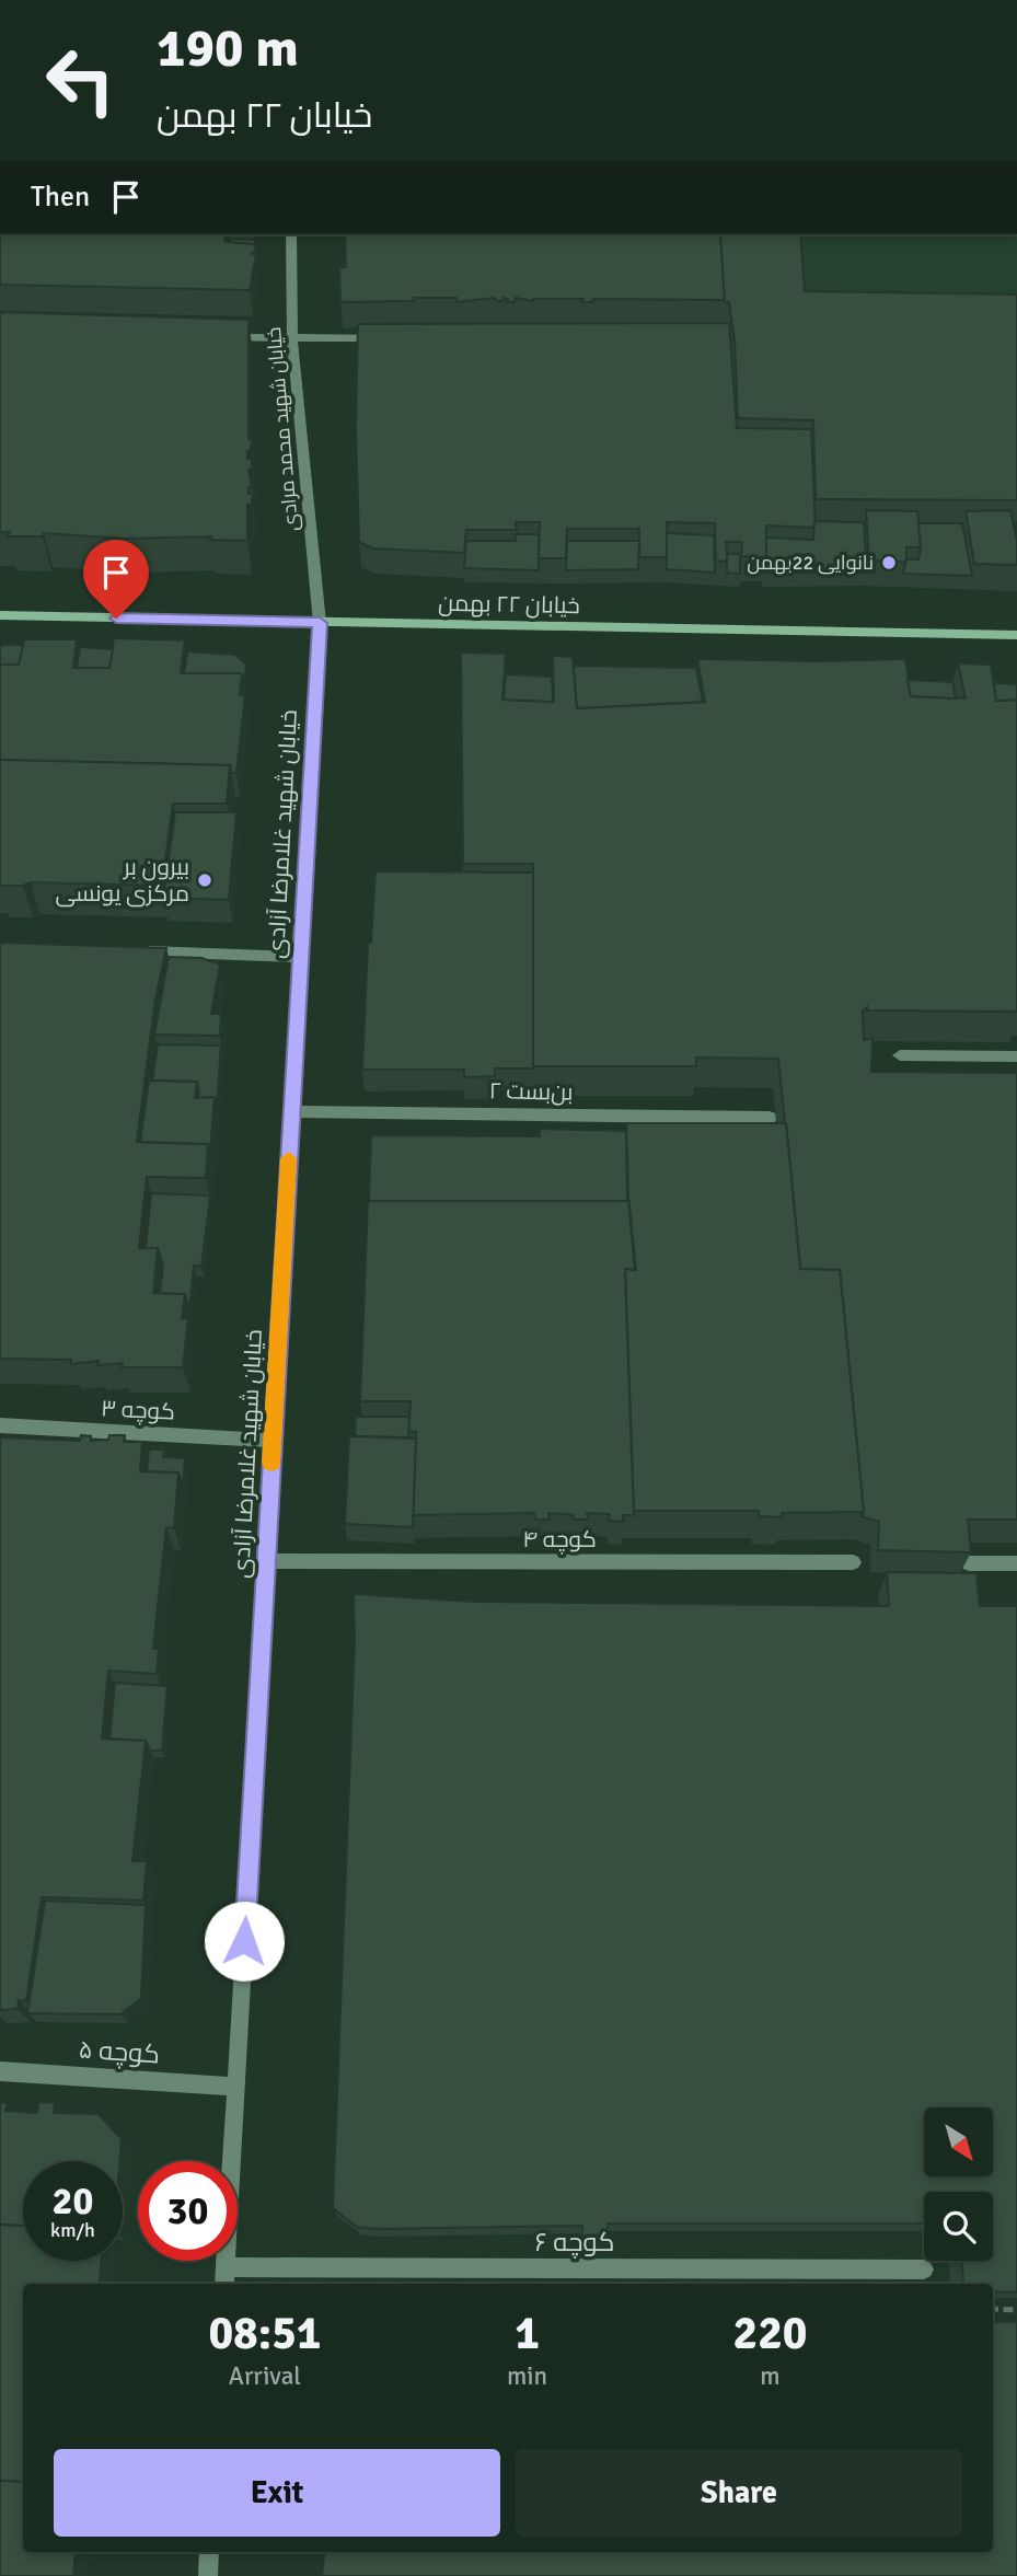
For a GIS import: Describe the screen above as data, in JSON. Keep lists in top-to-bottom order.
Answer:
{
  "streets": {
    "street": [
      "خیابان شهید محمد مرادی",
      "خیابان ۲۲ بهمن",
      "خیابان شهید غلامرضا آزادی",
      "بن‌بست ۲",
      "کوچه ۳",
      "کوچه ۴",
      "کوچه ۵",
      "کوچه ۶"
    ]
  },
  "crossings": [
    ["خیابان شهید محمد مرادی", "خیابان ۲۲ بهمن"],
    ["خیابان شهید محمد مرادی", "خیابان شهید غلامرضا آزادی"],
    ["خیابان ۲۲ بهمن", "خیابان شهید غلامرضا آزادی"],
    ["خیابان شهید غلامرضا آزادی", "بن‌بست ۲"],
    ["خیابان شهید غلامرضا آزادی", "کوچه ۳"],
    ["خیابان شهید غلامرضا آزادی", "کوچه ۴"],
    ["خیابان شهید غلامرضا آزادی", "کوچه ۵"],
    ["خیابان شهید غلامرضا آزادی", "کوچه ۶"]
  ],
  "places": ["نانوایی 22بهمن", "بیرون بر مرکزی یونسی"],
  "north": "bottom right",
  "page": {
    "turn": ["190 m", "خیابان ۲۲ بهمن"],
    "then": "Then",
    "speed": "20 km/h",
    "limit": "30",
    "eta": [
      "08:51",
      "Arrival",
      "1",
      "min",
      "220",
      "m"
    ],
    "buttons": ["Exit", "Share"]
  }
}
